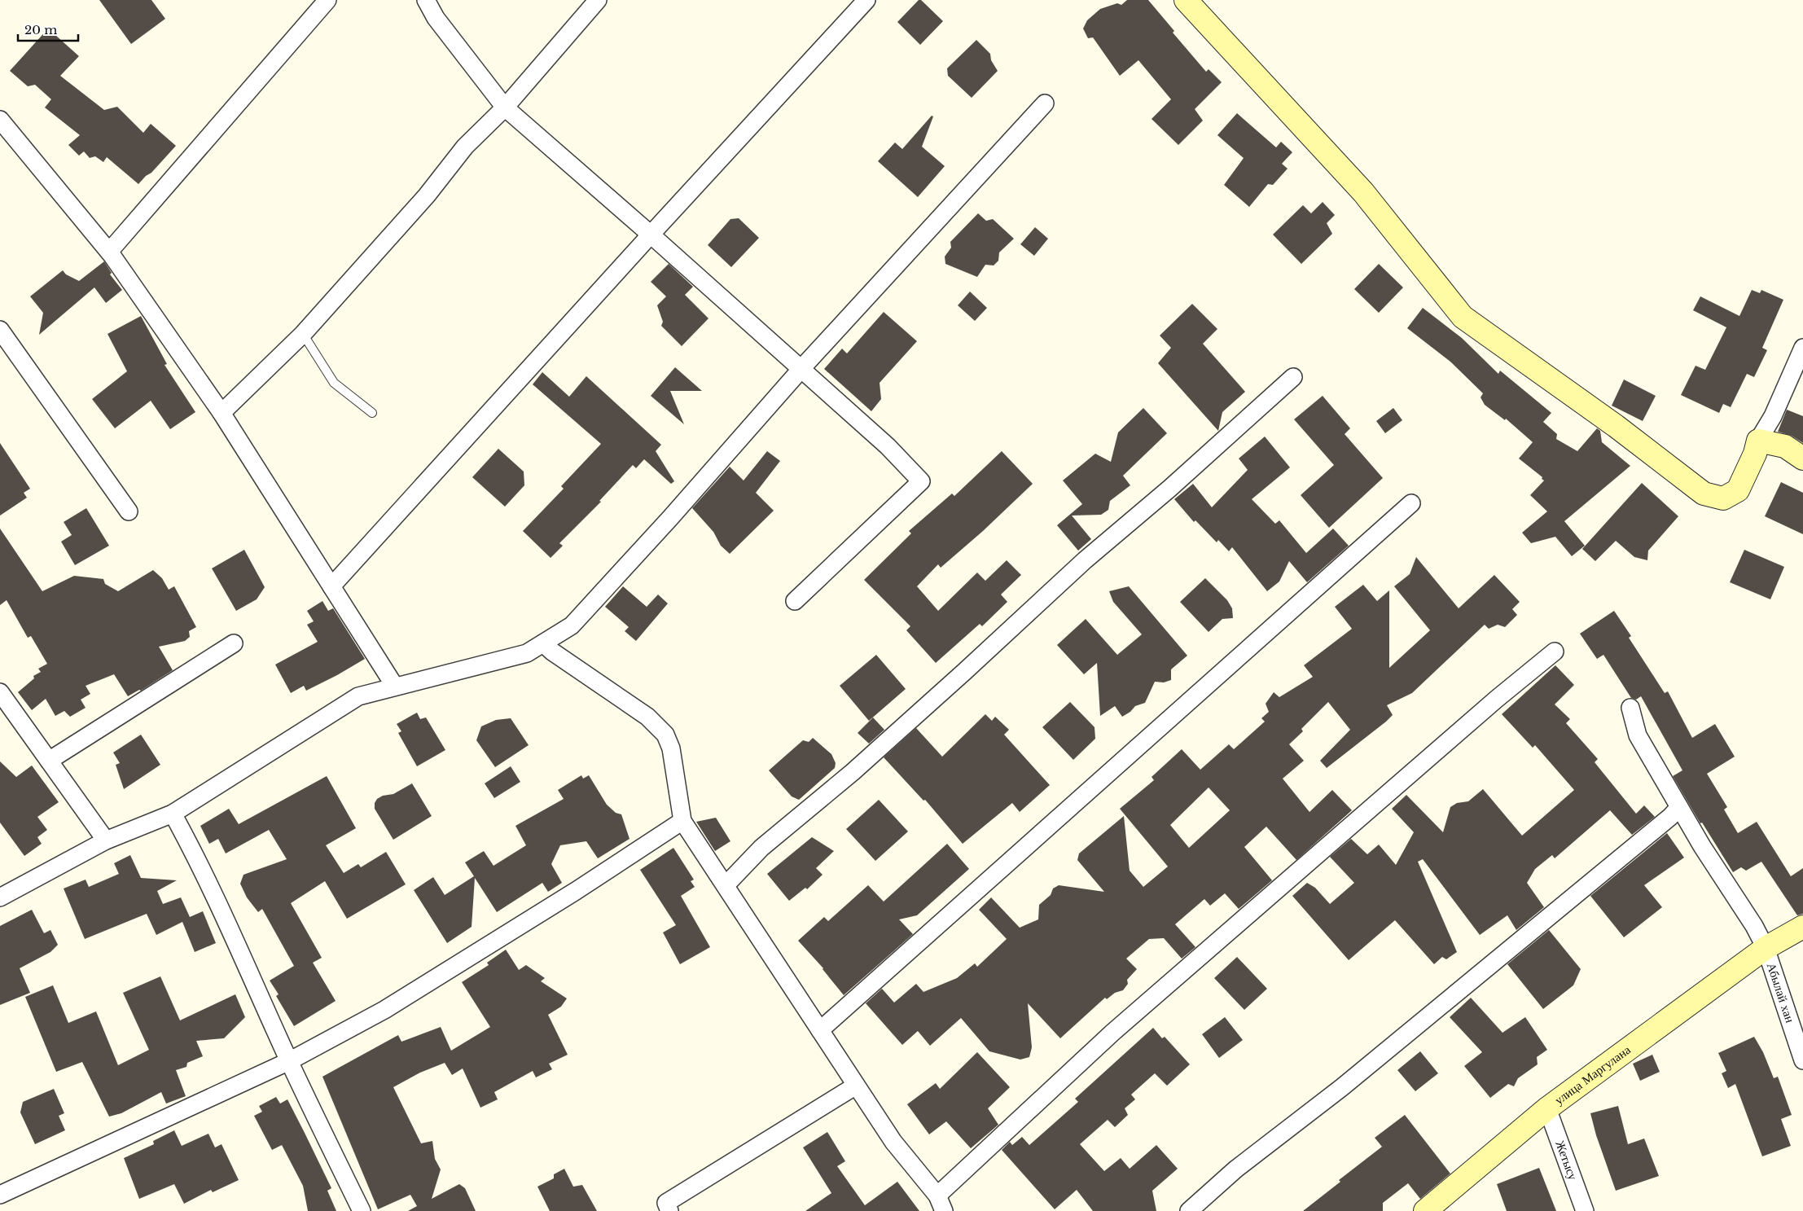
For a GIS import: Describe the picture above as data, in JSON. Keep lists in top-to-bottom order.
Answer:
{
  "streets": {
    "street": ["Абылай хан", "улица Маргулана", "Жетысу"]
  },
  "crossings": [
    ["Абылай хан", "улица Маргулана"],
    ["улица Маргулана", "Жетысу"]
  ],
  "scale_bar": "20 m"
}
